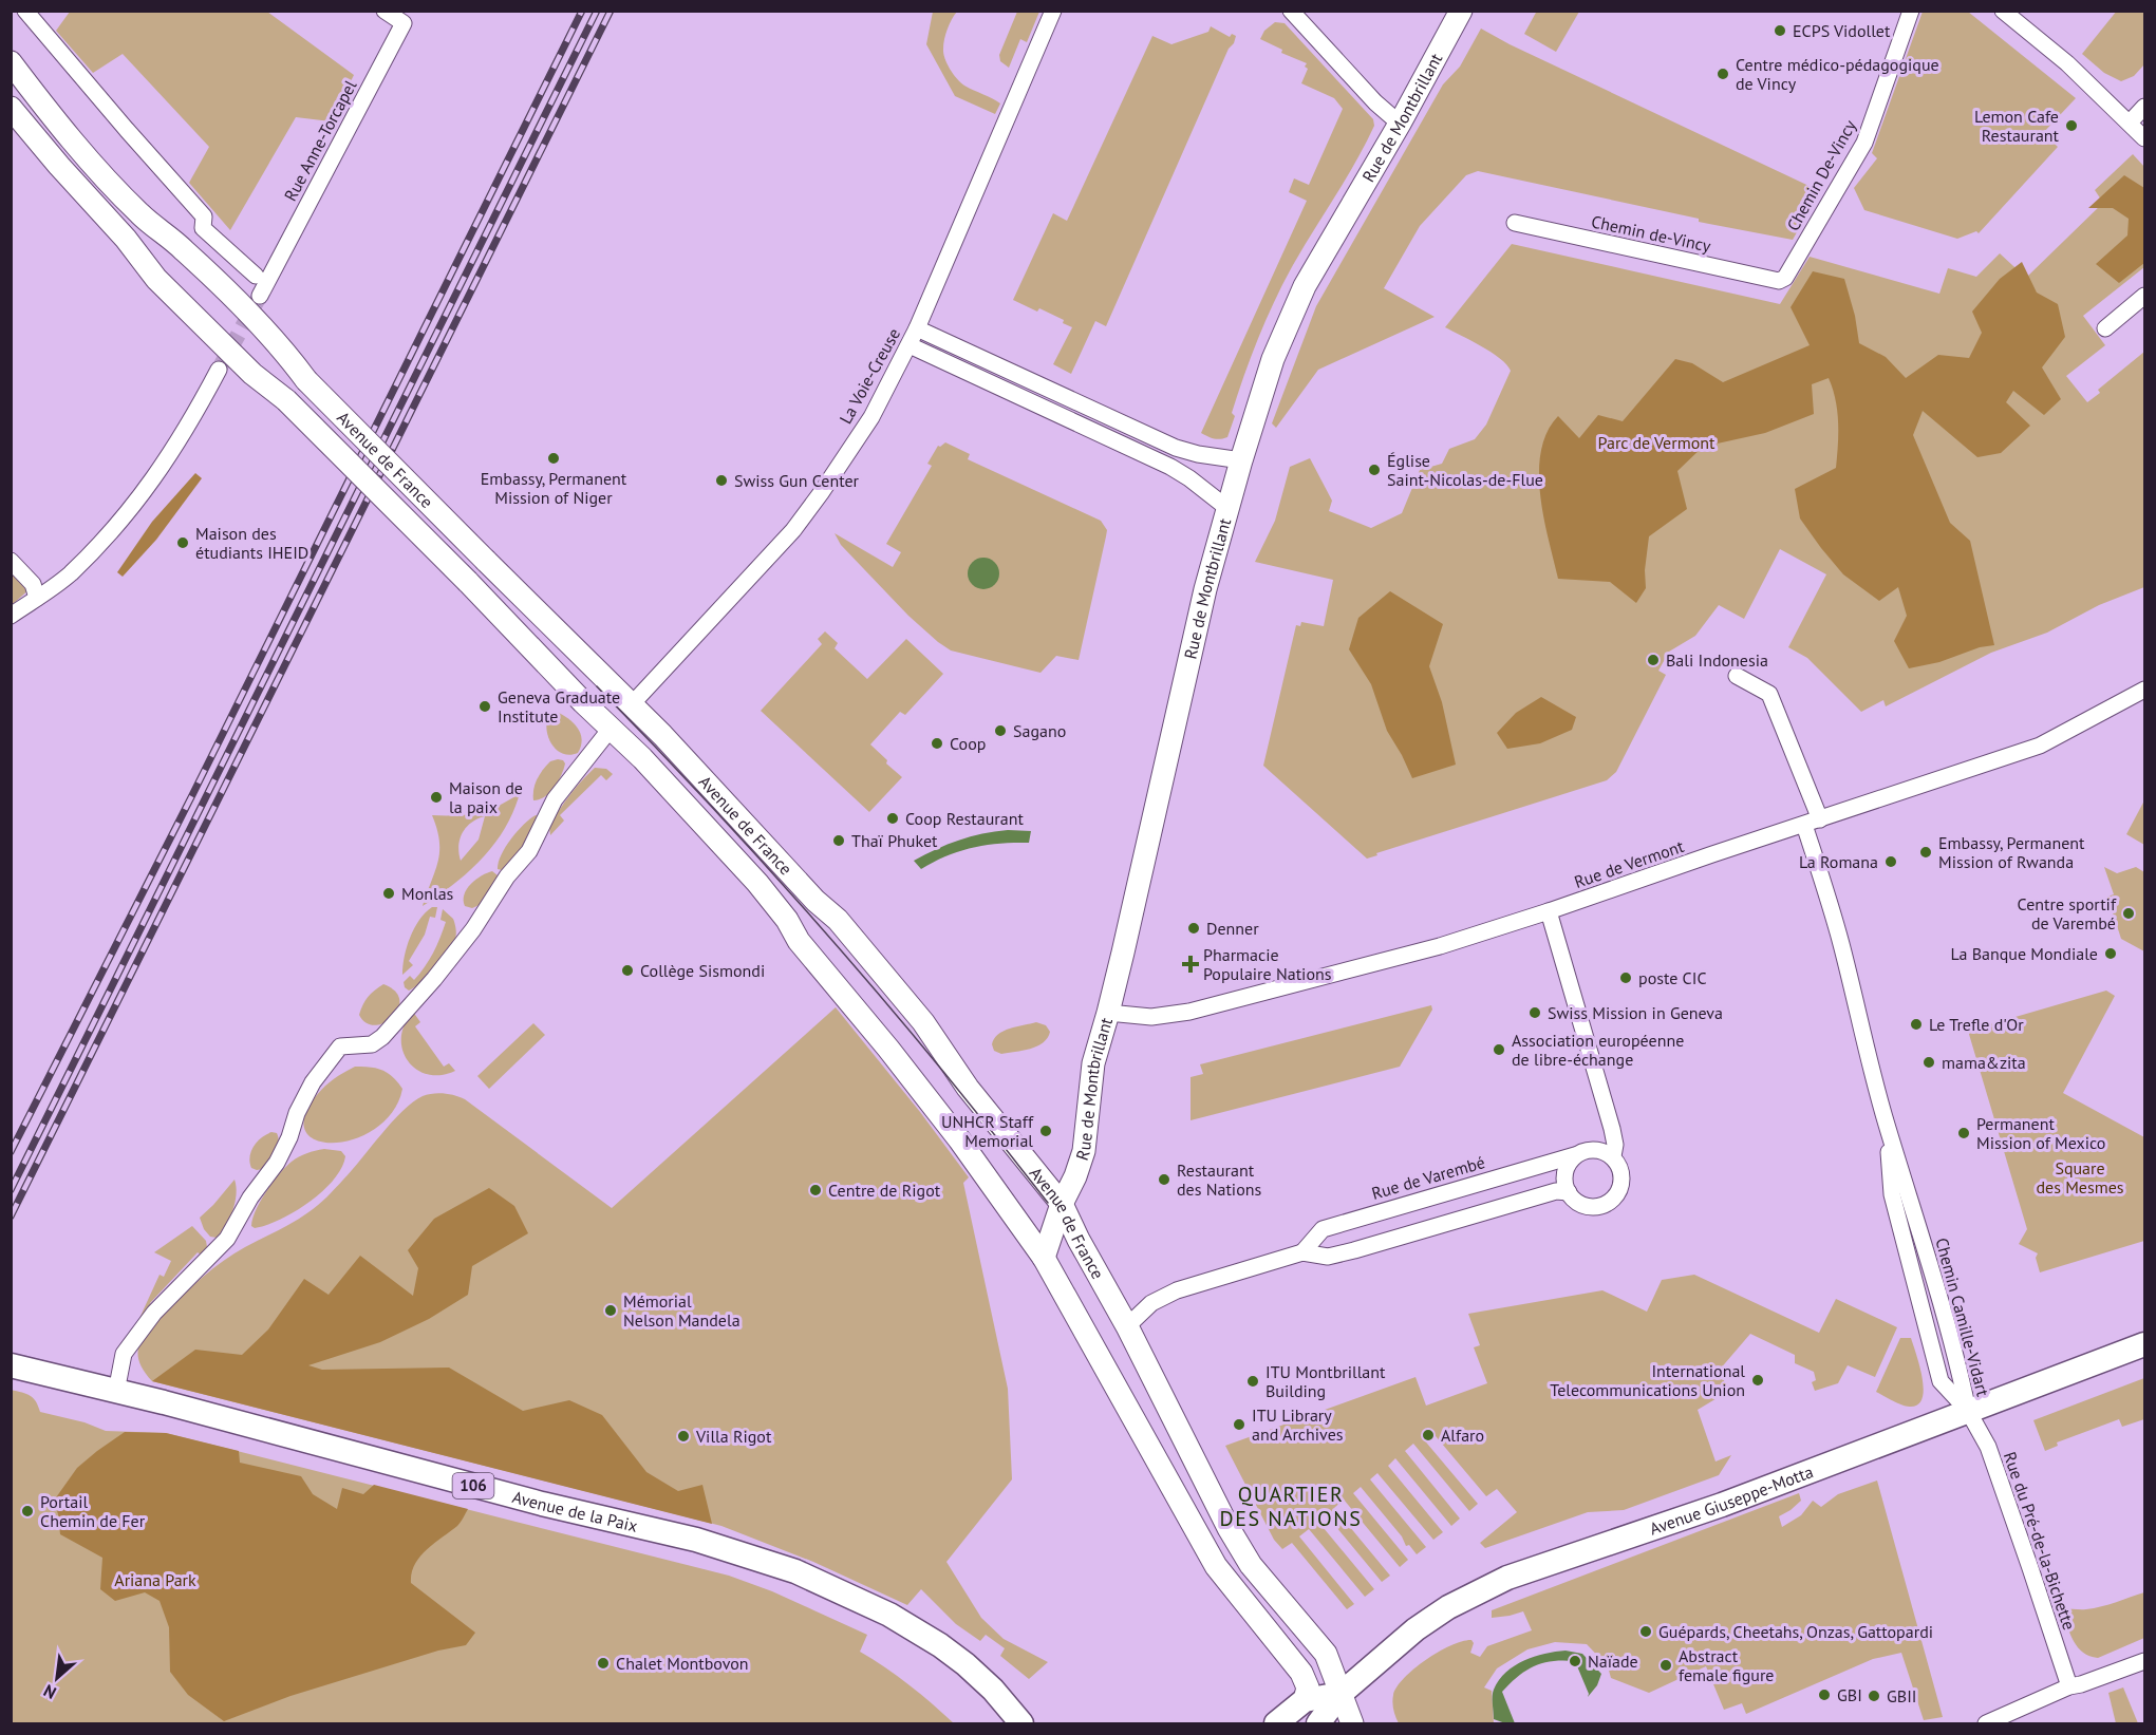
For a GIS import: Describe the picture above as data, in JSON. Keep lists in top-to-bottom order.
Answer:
{
  "streets": {
    "main road": [
      "Rue de Montbrillant",
      "Avenue de France",
      "106",
      "Avenue Giuseppe-Motta",
      "Avenue de la Paix"
    ],
    "street": [
      "Rue Anne-Torcapel",
      "Chemin De-Vincy",
      "Chemin de-Vincy",
      "La Voie-Creuse",
      "Rue de Vermont",
      "Rue de Varembé",
      "Chemin Camille-Vidart",
      "Rue du Pré-de-la-Bichette"
    ]
  },
  "crossings": [
    ["Rue de Montbrillant", "Avenue de France"],
    ["Rue de Montbrillant", "Rue de Vermont"],
    ["Chemin De-Vincy", "Chemin de-Vincy"],
    ["La Voie-Creuse", "Avenue de France"],
    ["Avenue de France", "Avenue Giuseppe-Motta"],
    ["Rue de Vermont", "Chemin Camille-Vidart"],
    ["Chemin Camille-Vidart", "Avenue Giuseppe-Motta"],
    ["Chemin Camille-Vidart", "Rue du Pré-de-la-Bichette"],
    ["Avenue Giuseppe-Motta", "Rue du Pré-de-la-Bichette"]
  ],
  "districts": ["QUARTIER DES NATIONS"],
  "parks": ["Parc de Vermont", "Square des Mesmes", "Ariana Park"],
  "places": {
    "other": [
      "ECPS Vidollet",
      "Centre médico-pédagogique de Vincy",
      "Lemon Cafe Restaurant",
      "Embassy, Permanent Mission of Niger",
      "Église Saint-Nicolas-de-Flue",
      "Swiss Gun Center",
      "Maison des étudiants IHEID",
      "Bali Indonesia",
      "Geneva Graduate Institute",
      "Sagano",
      "Coop",
      "Maison de la paix",
      "Coop Restaurant",
      "Thaï Phuket",
      "Embassy, Permanent Mission of Rwanda",
      "La Romana",
      "Monlas",
      "Centre sportif de Varembé",
      "Denner",
      "La Banque Mondiale",
      "Collège Sismondi",
      "poste CIC",
      "Swiss Mission in Geneva",
      "Le Trefle d'Or",
      "Association européenne de libre-échange",
      "mama&zita",
      "UNHCR Staff Memorial",
      "Permanent Mission of Mexico",
      "Restaurant des Nations",
      "Centre de Rigot",
      "Mémorial Nelson Mandela",
      "International Telecommunications Union",
      "ITU Montbrillant Building",
      "ITU Library and Archives",
      "Alfaro",
      "Villa Rigot",
      "Portail Chemin de Fer",
      "Guépards, Cheetahs, Onzas, Gattopardi",
      "Naïade",
      "Chalet Montbovon",
      "Abstract female figure",
      "GBI",
      "GBII"
    ],
    "health": ["Pharmacie Populaire Nations"]
  },
  "north": "bottom left"
}
